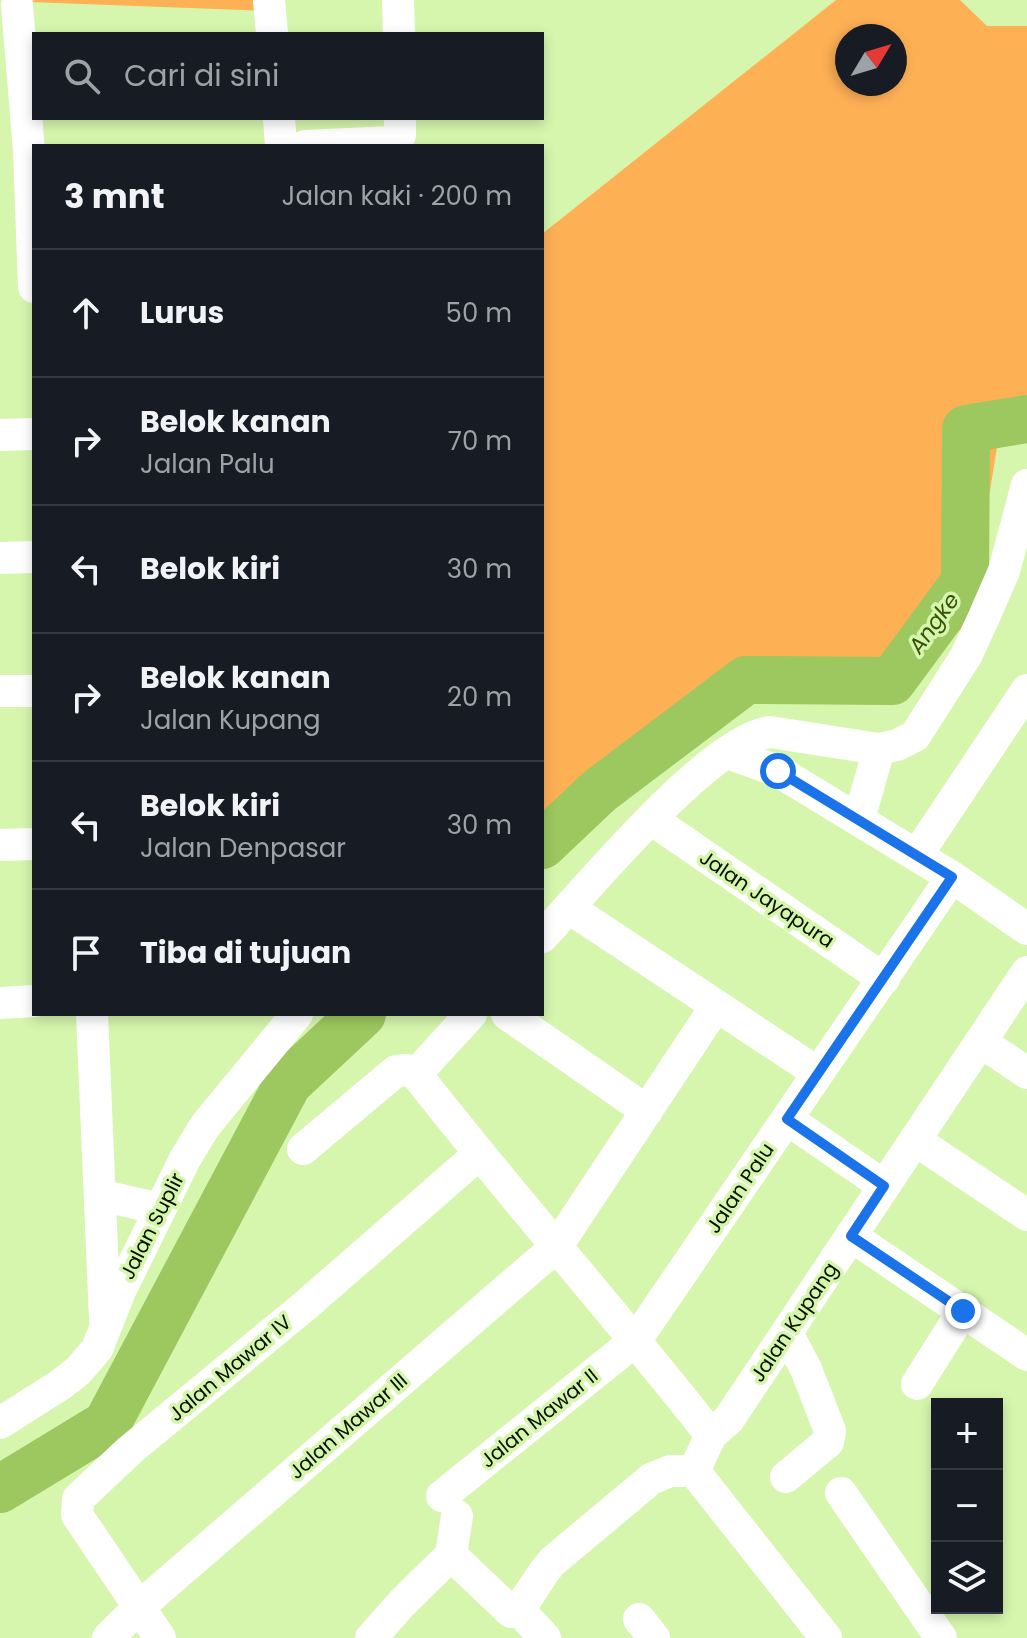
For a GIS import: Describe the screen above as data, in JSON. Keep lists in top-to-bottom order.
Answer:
{
  "streets": {
    "street": [
      "Jalan Jayapura",
      "Jalan Palu",
      "Jalan Suplir",
      "Jalan Kupang",
      "Jalan Mawar IV",
      "Jalan Mawar II",
      "Jalan Mawar III"
    ]
  },
  "crossings": [
    ["Jalan Jayapura", "Jalan Palu"],
    ["Jalan Palu", "Jalan Mawar II"],
    ["Jalan Mawar IV", "Jalan Mawar III"]
  ],
  "water": ["Angke"],
  "north": "top right",
  "page": {
    "search": "Cari di sini",
    "heading": ["3 mnt", "Jalan kaki · 200 m"],
    "list": [
      ["Lurus", "50 m"],
      ["Belok kanan", "Jalan Palu", "70 m"],
      ["Belok kiri", "30 m"],
      ["Belok kanan", "Jalan Kupang", "20 m"],
      ["Belok kiri", "Jalan Denpasar", "30 m"],
      "Tiba di tujuan"
    ],
    "map_buttons": ["+", "−"]
  }
}
